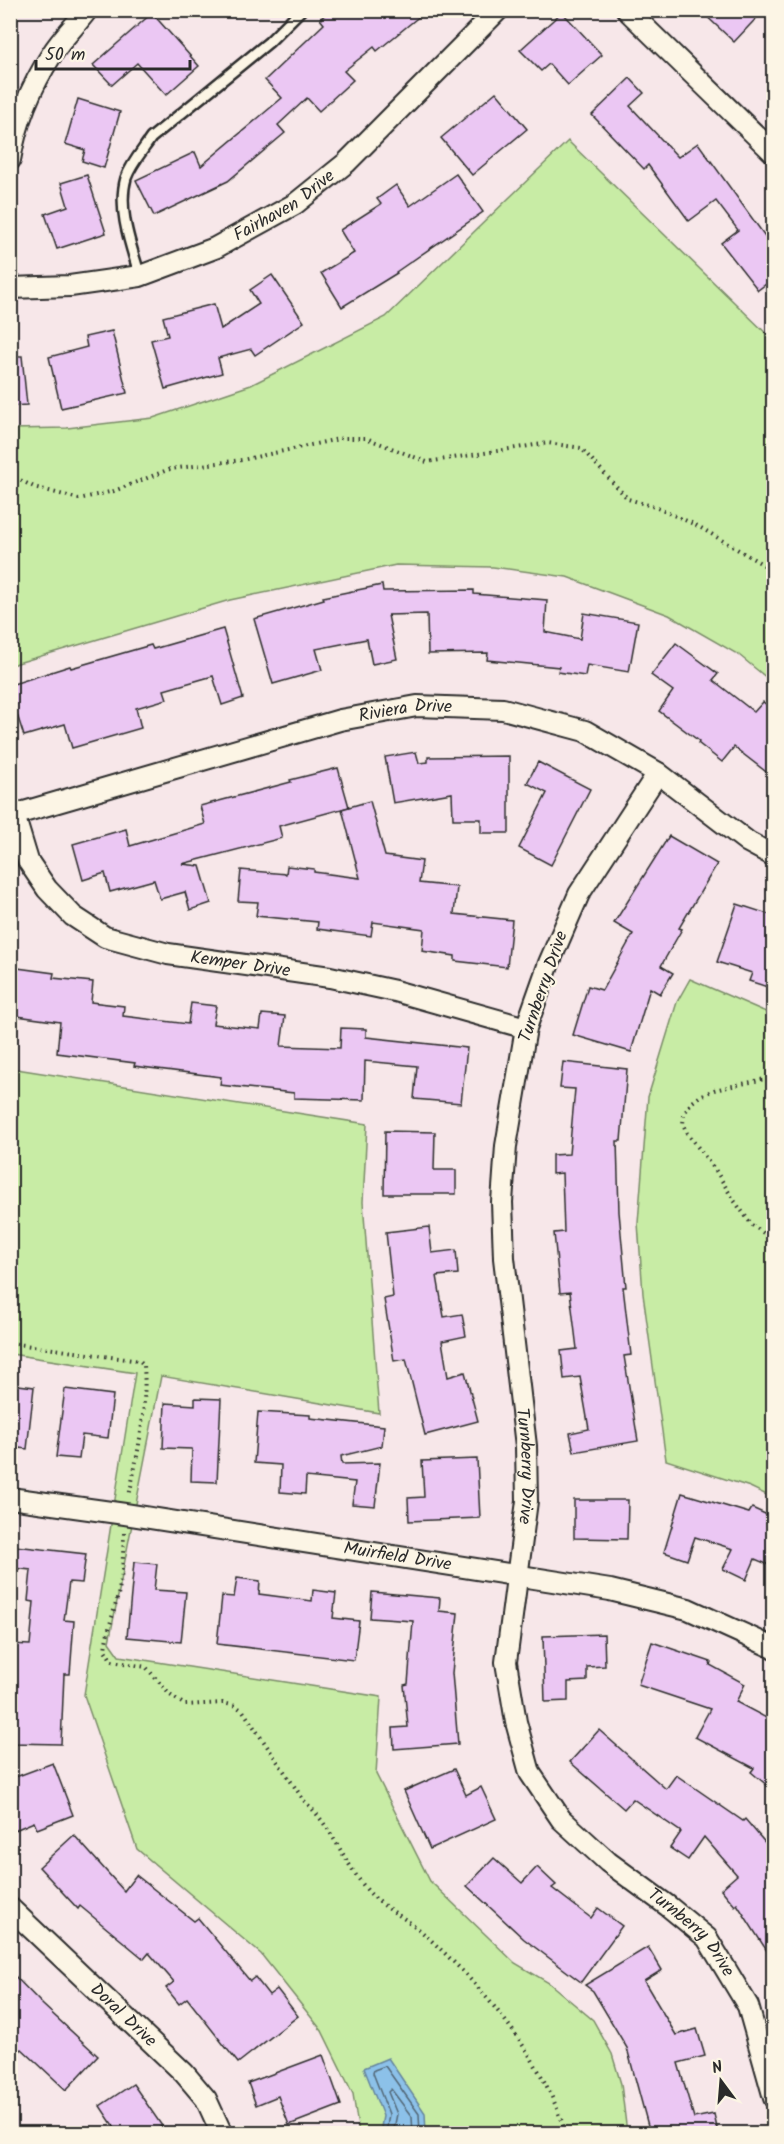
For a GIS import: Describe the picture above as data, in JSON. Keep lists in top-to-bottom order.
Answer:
{
  "streets": {
    "street": [
      "Fairhaven Drive",
      "Riviera Drive",
      "Kemper Drive",
      "Turnberry Drive",
      "Muirfield Drive",
      "Doral Drive"
    ]
  },
  "crossings": [
    ["Riviera Drive", "Kemper Drive"],
    ["Riviera Drive", "Turnberry Drive"],
    ["Kemper Drive", "Turnberry Drive"],
    ["Turnberry Drive", "Muirfield Drive"]
  ],
  "scale_bar": "50 m",
  "north": "top"
}
